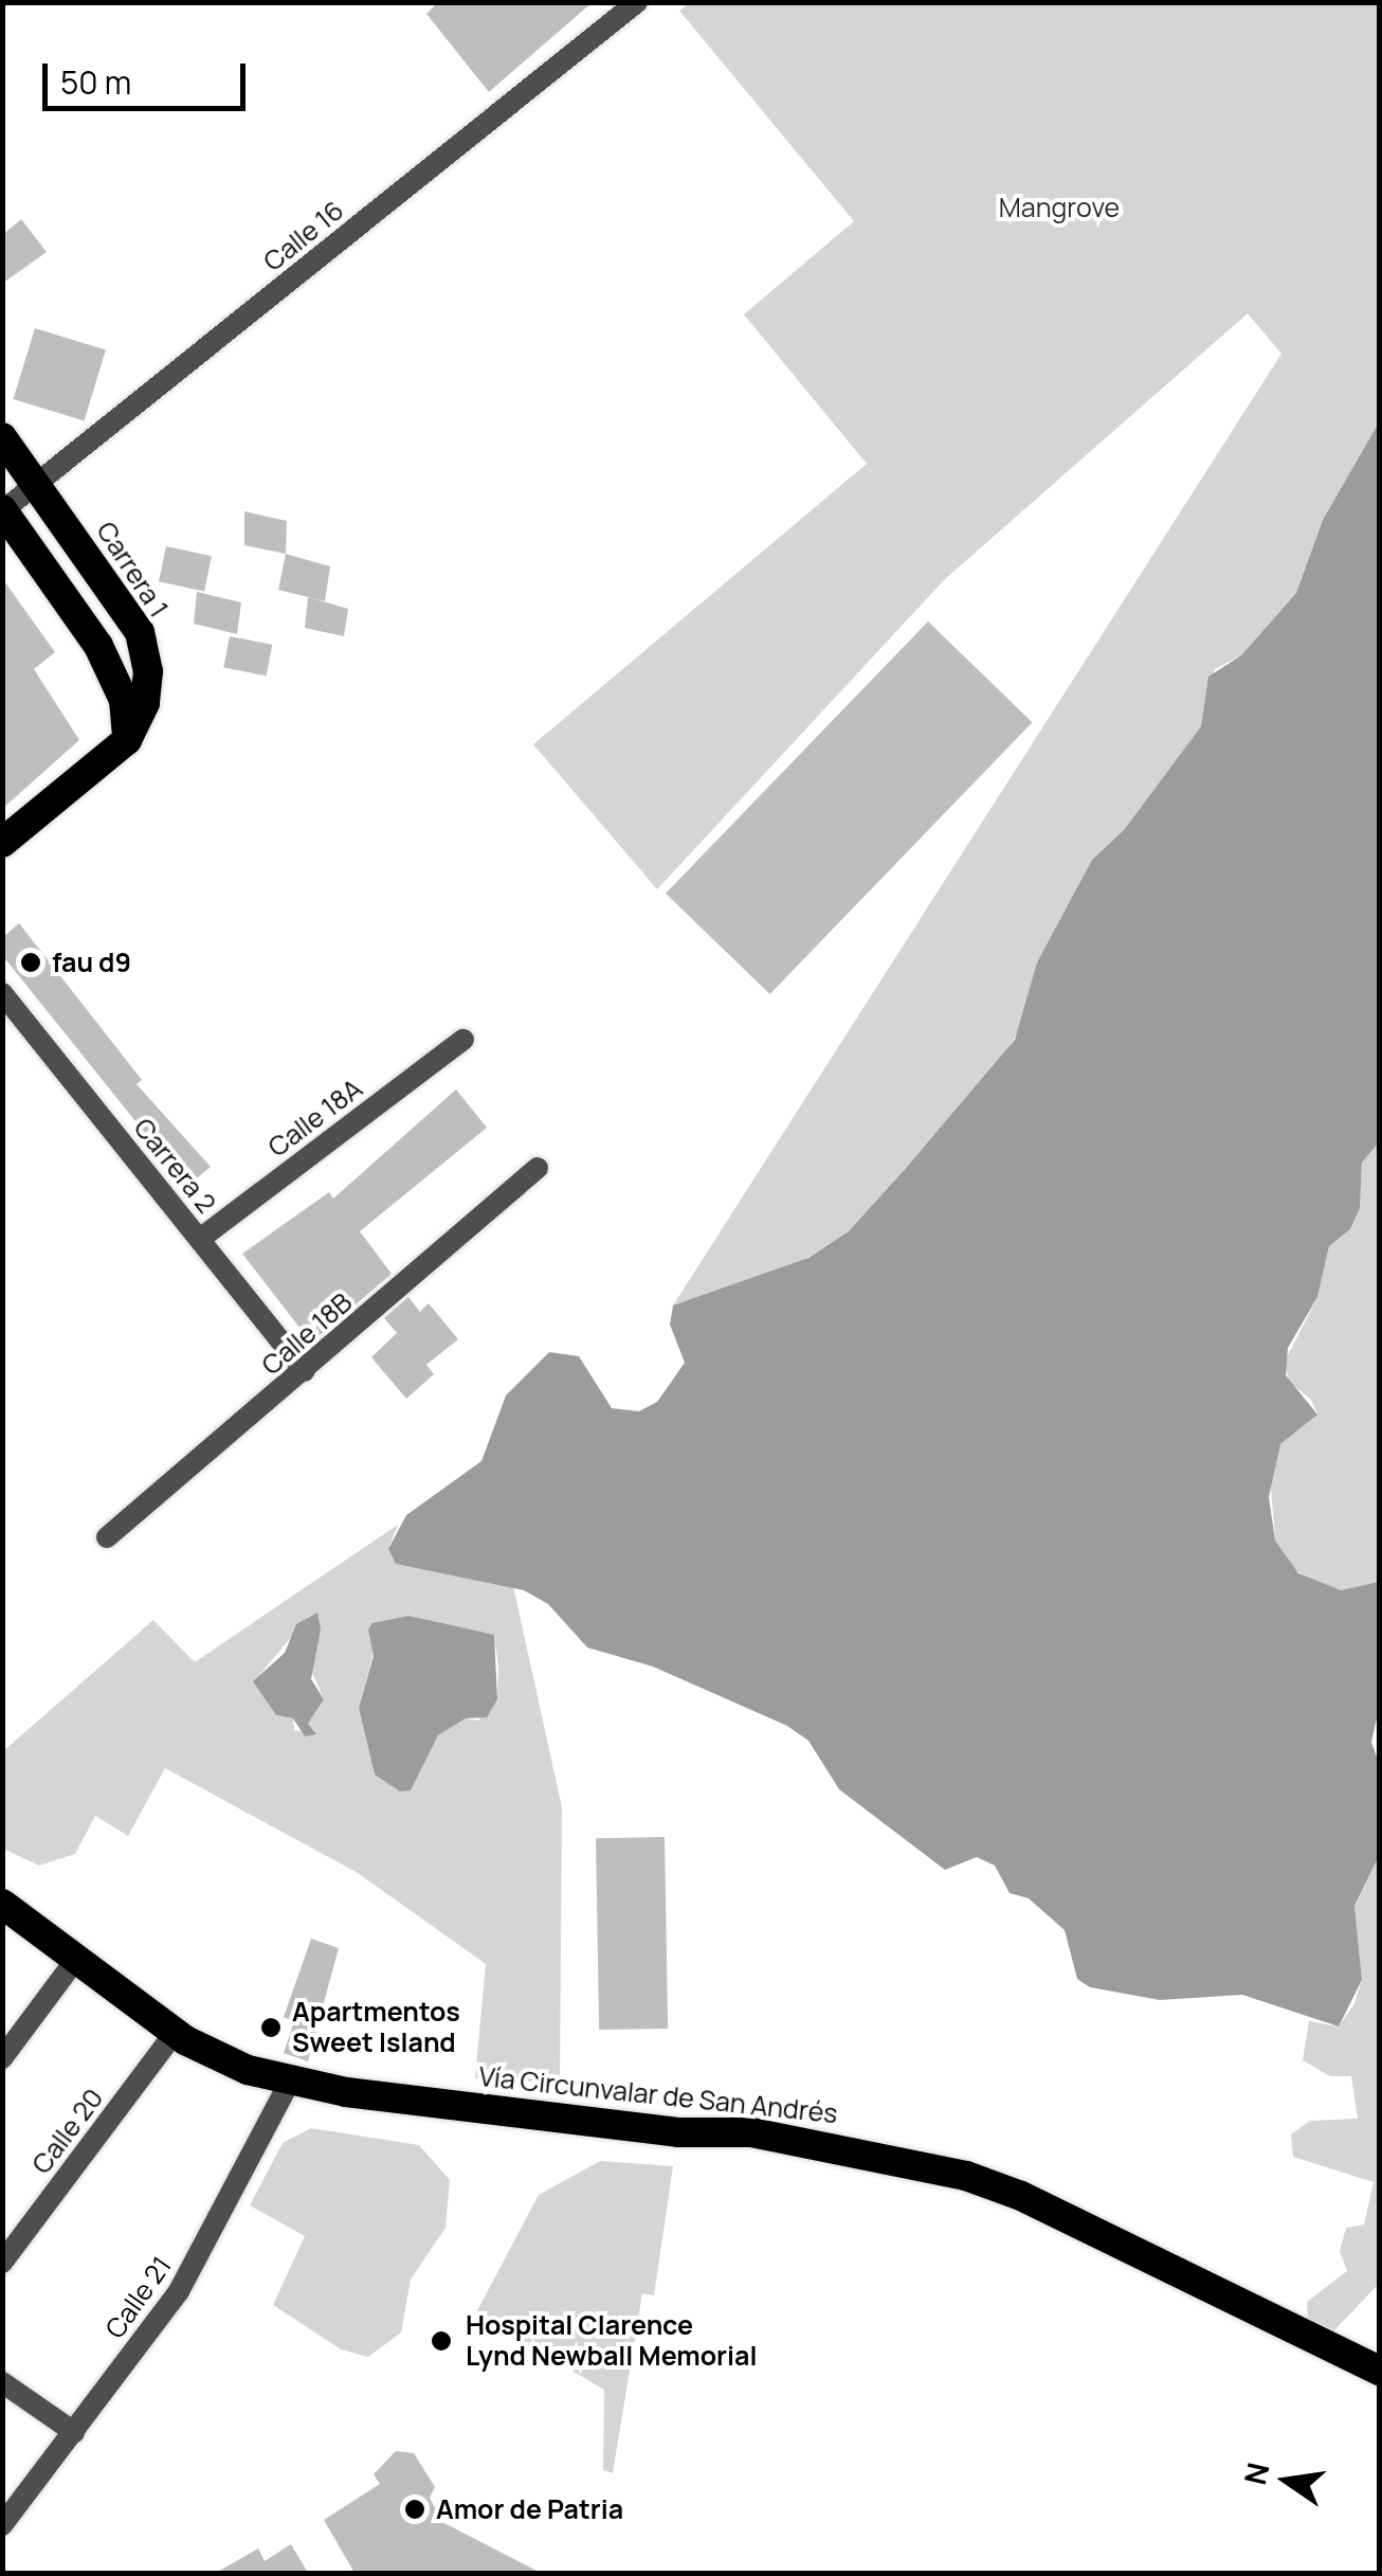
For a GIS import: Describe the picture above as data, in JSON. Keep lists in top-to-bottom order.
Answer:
{
  "streets": {
    "highway": ["Carrera 1", "Vía Circunvalar de San Andrés"],
    "street": [
      "Calle 16",
      "Calle 18A",
      "Carrera 2",
      "Calle 18B",
      "Calle 20",
      "Calle 21"
    ]
  },
  "crossings": [
    ["Calle 16", "Carrera 1"],
    ["Calle 18A", "Carrera 2"],
    ["Carrera 2", "Calle 18B"],
    ["Vía Circunvalar de San Andrés", "Calle 20"],
    ["Vía Circunvalar de San Andrés", "Calle 21"]
  ],
  "parks": ["Mangrove"],
  "places": [
    "fau d9",
    "Apartmentos Sweet Island",
    "Hospital Clarence Lynd Newball Memorial",
    "Amor de Patria"
  ],
  "scale_bar": "50 m",
  "north": "left"
}
